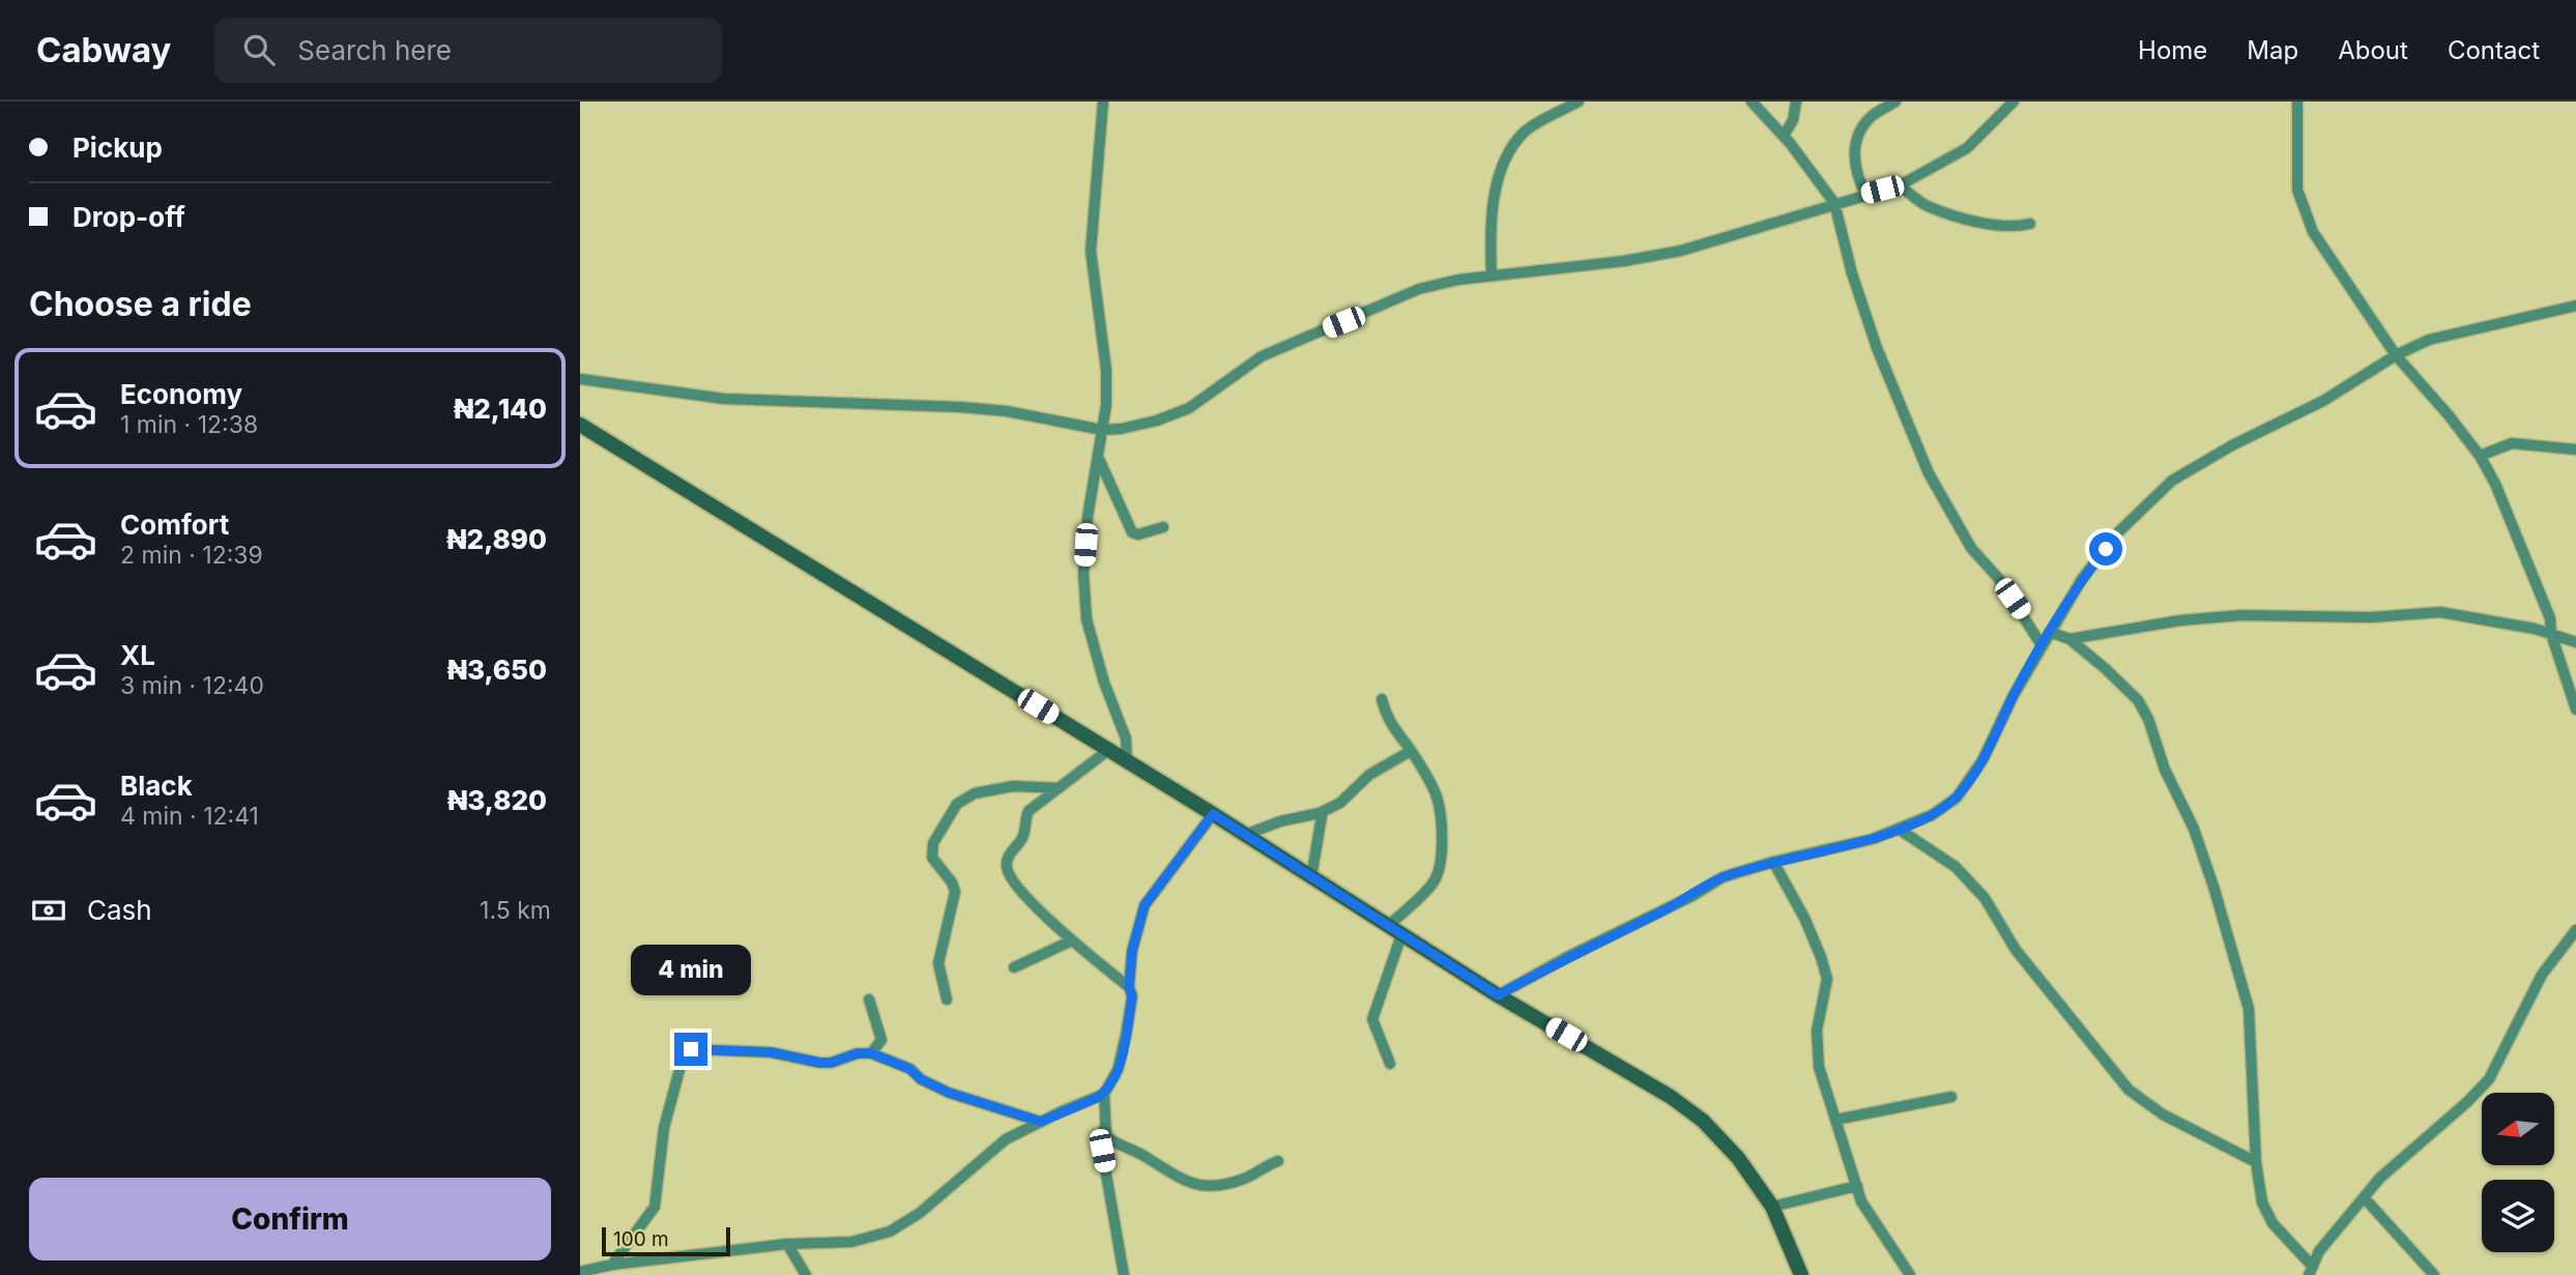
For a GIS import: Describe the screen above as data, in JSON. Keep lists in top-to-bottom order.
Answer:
{
  "scale_bar": "100 m",
  "north": "left",
  "page": {
    "header": "Cabway",
    "search": "Search here",
    "nav": [
      "Home",
      "Map",
      "About",
      "Contact"
    ],
    "banner": ["Pickup", "Drop-off"],
    "heading": "Choose a ride",
    "list": [
      {
        "name": "Economy",
        "note": "1 min · 12:38",
        "value": "₦2,140"
      },
      {
        "name": "Comfort",
        "note": "2 min · 12:39",
        "value": "₦2,890"
      },
      {
        "name": "XL",
        "note": "3 min · 12:40",
        "value": "₦3,650"
      },
      {
        "name": "Black",
        "note": "4 min · 12:41",
        "value": "₦3,820"
      }
    ],
    "pay": ["Cash", "1.5 km"],
    "bubble": "4 min",
    "buttons": "Confirm",
    "scale": "100 m"
  }
}
